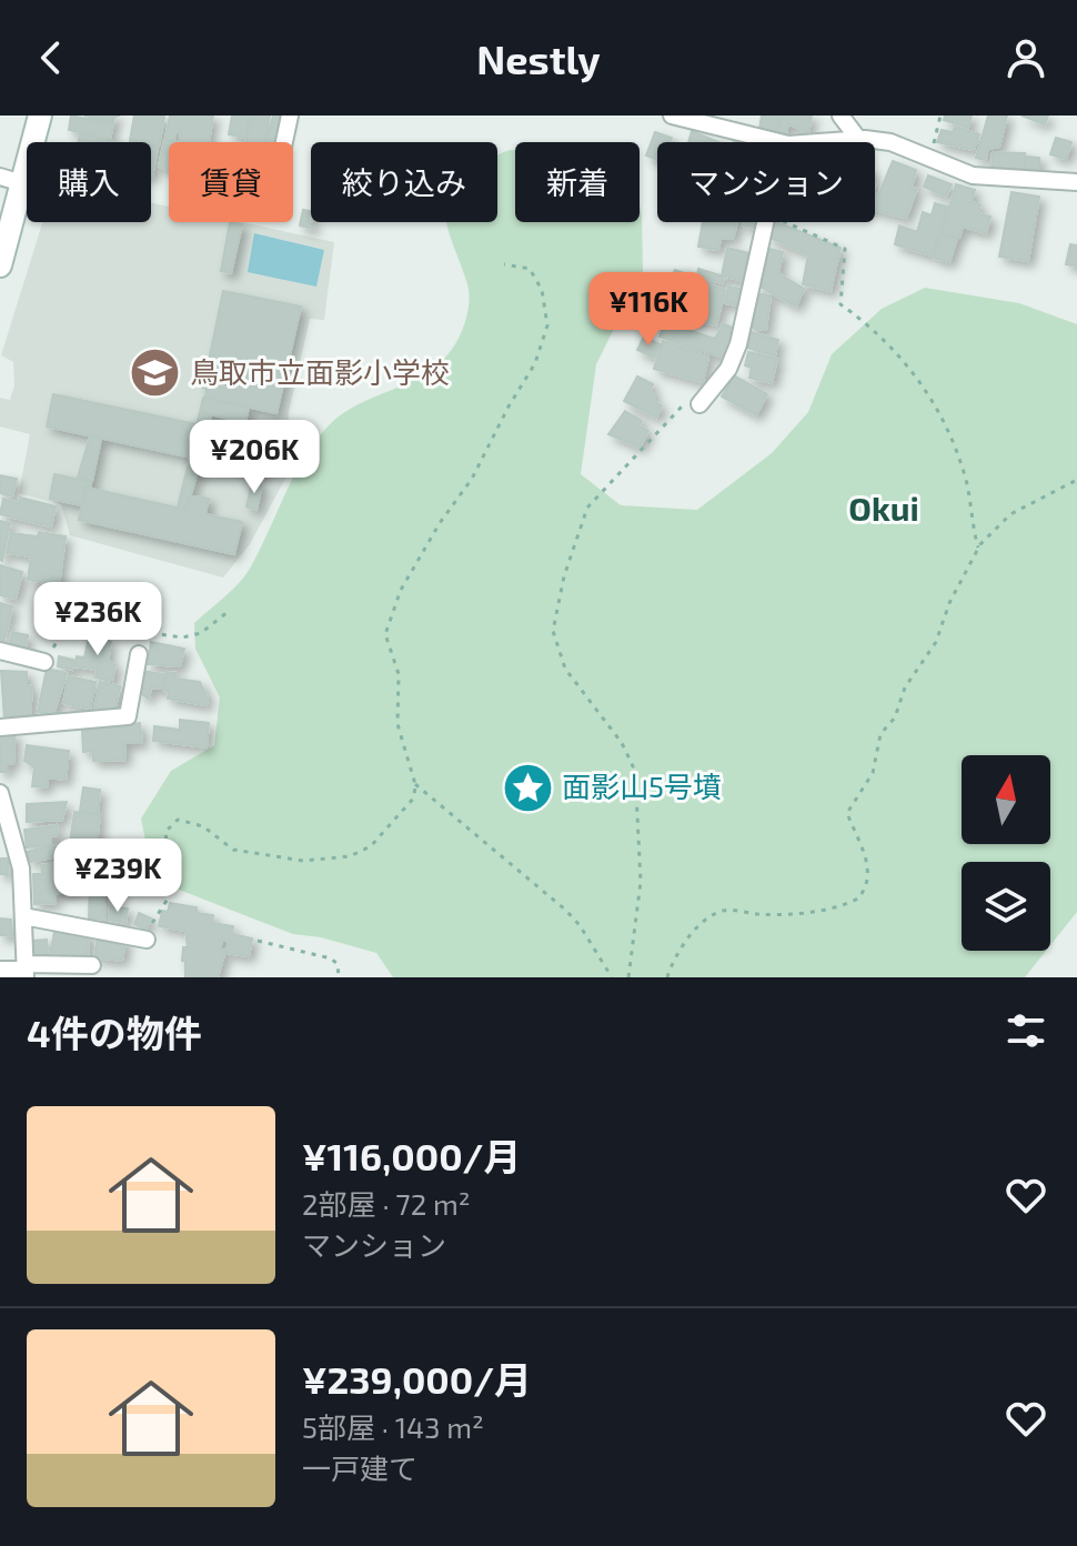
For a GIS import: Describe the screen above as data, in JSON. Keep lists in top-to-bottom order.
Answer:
{
  "districts": ["Okui"],
  "places": {
    "school or university": ["鳥取市立面影小学校"],
    "place": ["面影山5号墳"]
  },
  "north": "top",
  "page": {
    "header": "Nestly",
    "chip": [
      "購入",
      "賃貸",
      "絞り込み",
      "新着",
      "マンション"
    ],
    "price": [
      "¥116K",
      "¥206K",
      "¥236K",
      "¥239K"
    ],
    "heading": "4件の物件",
    "list": [
      {
        "name": "¥116,000/月",
        "note": "2部屋 · 72 m² · マンション"
      },
      {
        "name": "¥239,000/月",
        "note": "5部屋 · 143 m² · 一戸建て"
      }
    ]
  }
}
